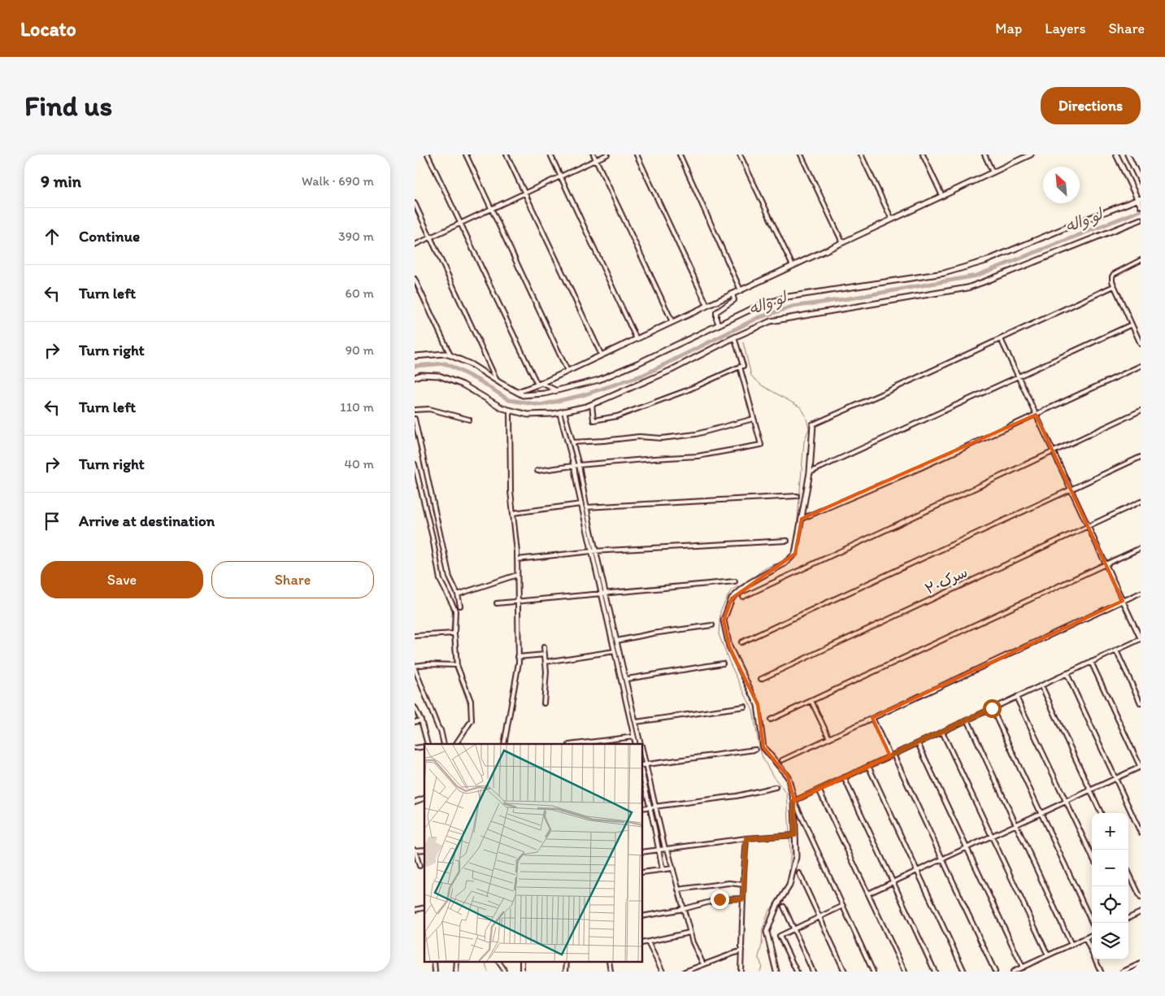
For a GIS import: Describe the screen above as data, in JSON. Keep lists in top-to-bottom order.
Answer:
{
  "streets": {
    "street": ["سرک۲۰"]
  },
  "water": ["لو واله"],
  "north": "top left",
  "page": {
    "header": "Locato",
    "nav": ["Map", "Layers", "Share"],
    "buttons": [
      "Directions",
      ["Save", "Share"]
    ],
    "title": "Find us",
    "heading": ["9 min", "Walk · 690 m"],
    "list": [
      ["Continue", "390 m"],
      ["Turn left", "60 m"],
      ["Turn right", "90 m"],
      ["Turn left", "110 m"],
      ["Turn right", "40 m"],
      "Arrive at destination"
    ],
    "map_buttons": ["+", "−"]
  }
}
